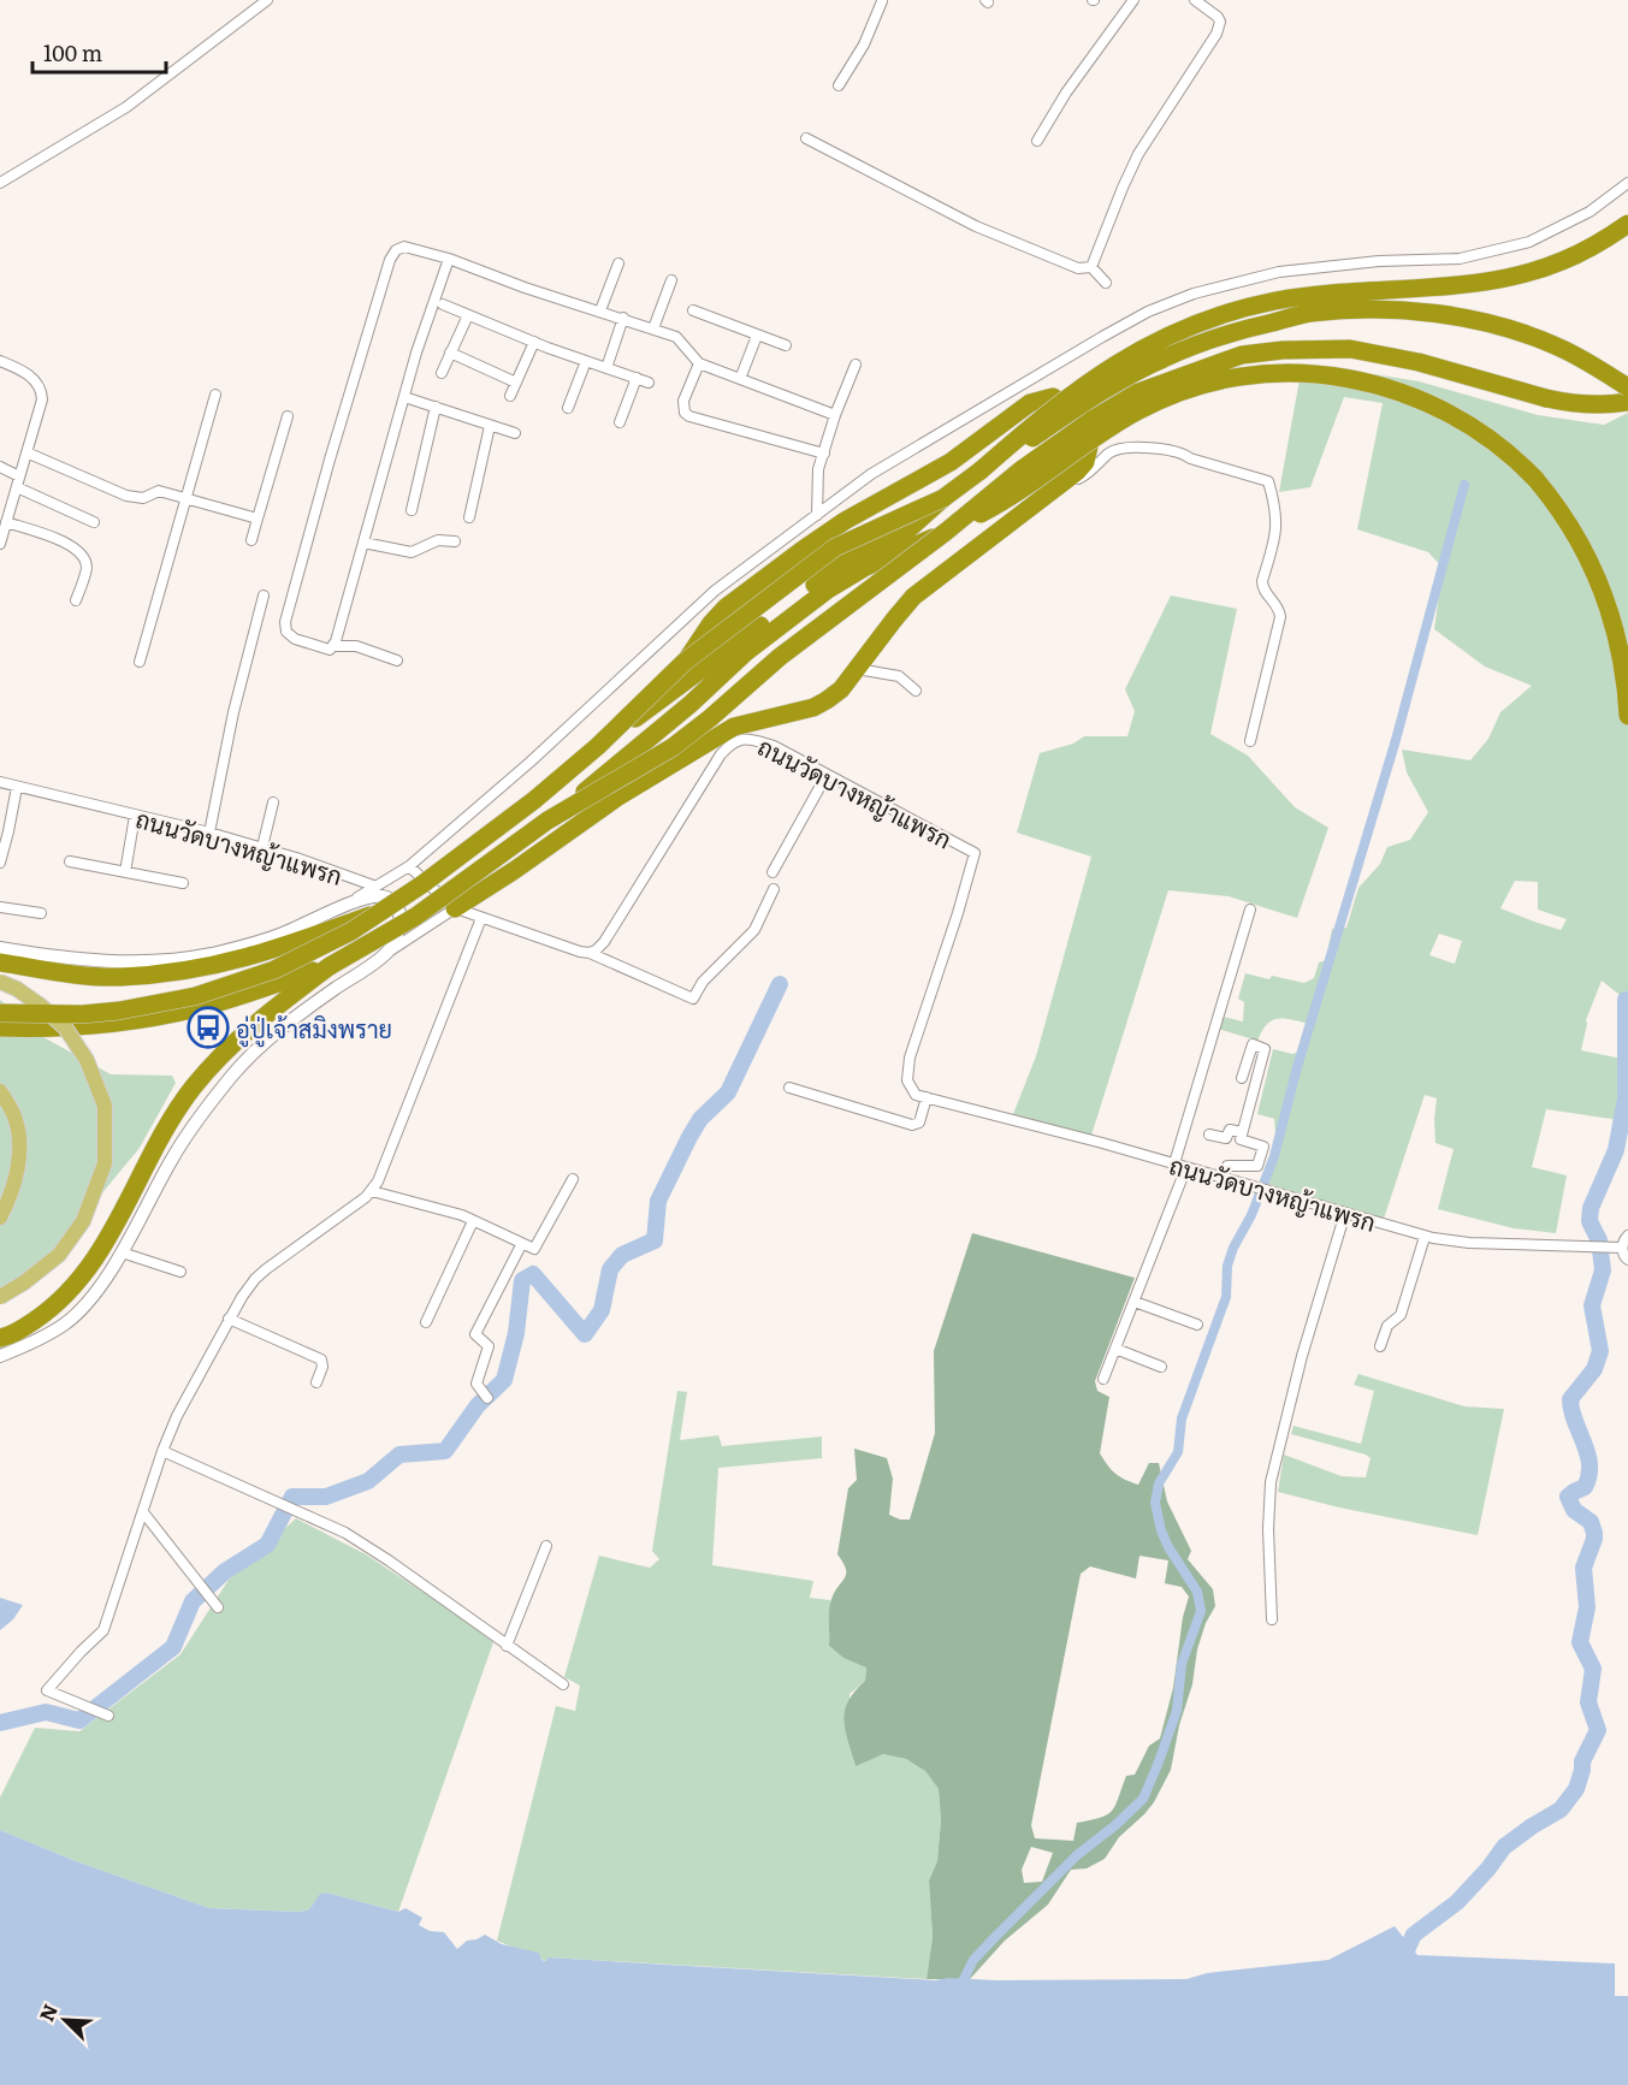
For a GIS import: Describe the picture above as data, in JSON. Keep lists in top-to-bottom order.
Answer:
{
  "streets": {
    "street": ["ถนนวัดบางหญ้าแพรก"]
  },
  "places": {
    "bus stop": ["อู่ปู่เจ้าสมิงพราย"]
  },
  "scale_bar": "100 m",
  "north": "top left"
}
